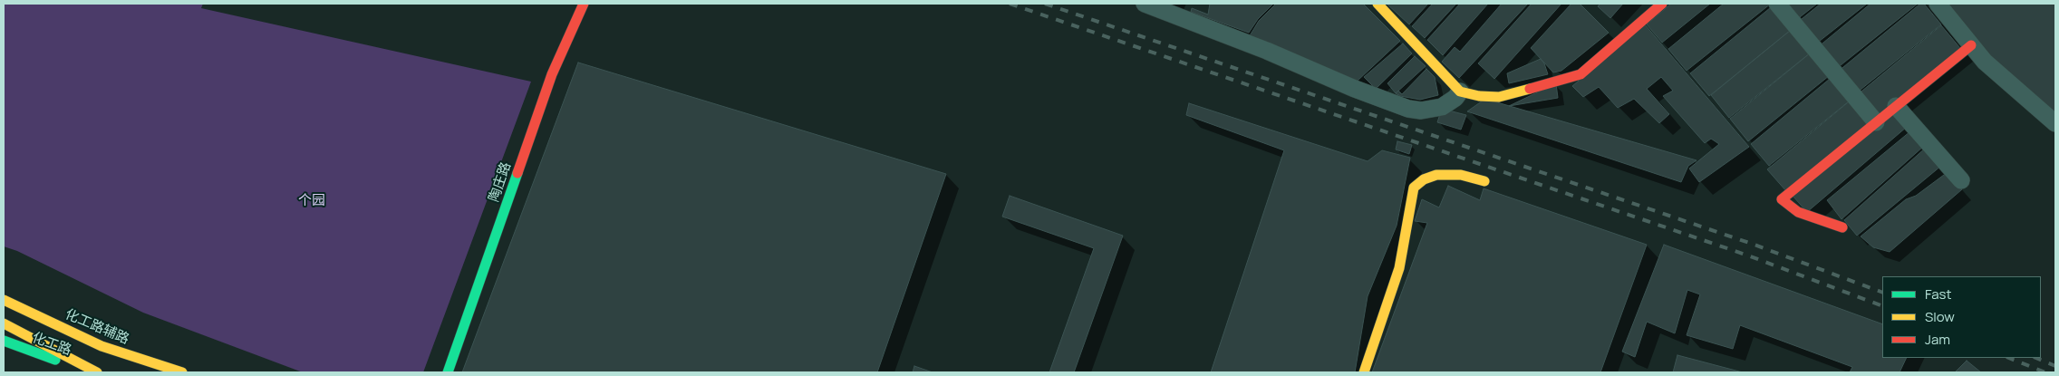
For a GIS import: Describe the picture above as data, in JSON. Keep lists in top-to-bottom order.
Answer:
{
  "streets": {
    "main road": ["陶庄路", "化工路辅路", "化工路"]
  },
  "parks": ["个园"],
  "legend": ["Fast", "Slow", "Jam"]
}
